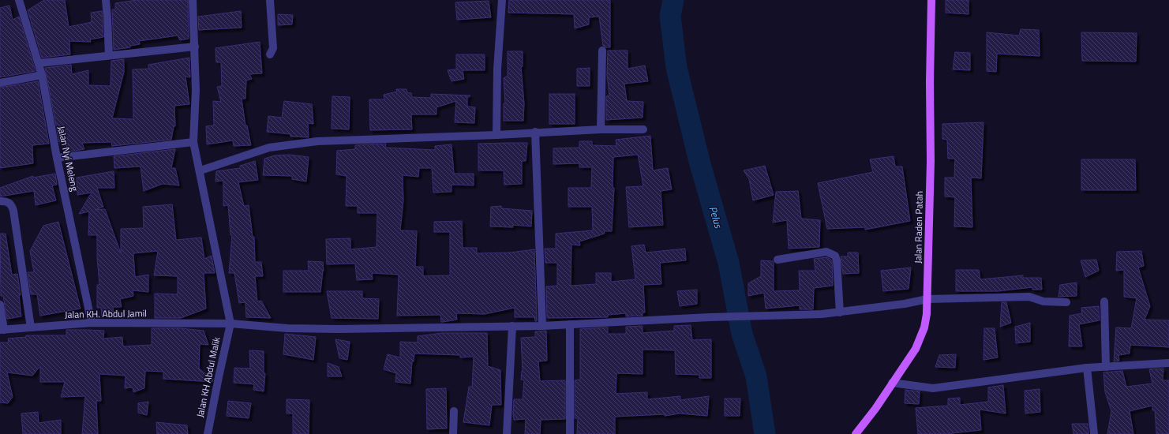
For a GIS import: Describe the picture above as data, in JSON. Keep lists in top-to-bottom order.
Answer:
{
  "streets": {
    "main road": ["Jalan Raden Patah"],
    "street": ["Jalan Nyi Meleng", "Jalan KH. Abdul Jamil", "Jalan KH Abdul Malik"]
  },
  "crossings": [
    ["Jalan Nyi Meleng", "Jalan KH. Abdul Jamil"],
    ["Jalan Raden Patah", "Jalan KH. Abdul Jamil"],
    ["Jalan KH. Abdul Jamil", "Jalan KH Abdul Malik"]
  ],
  "water": ["Pelus"]
}
